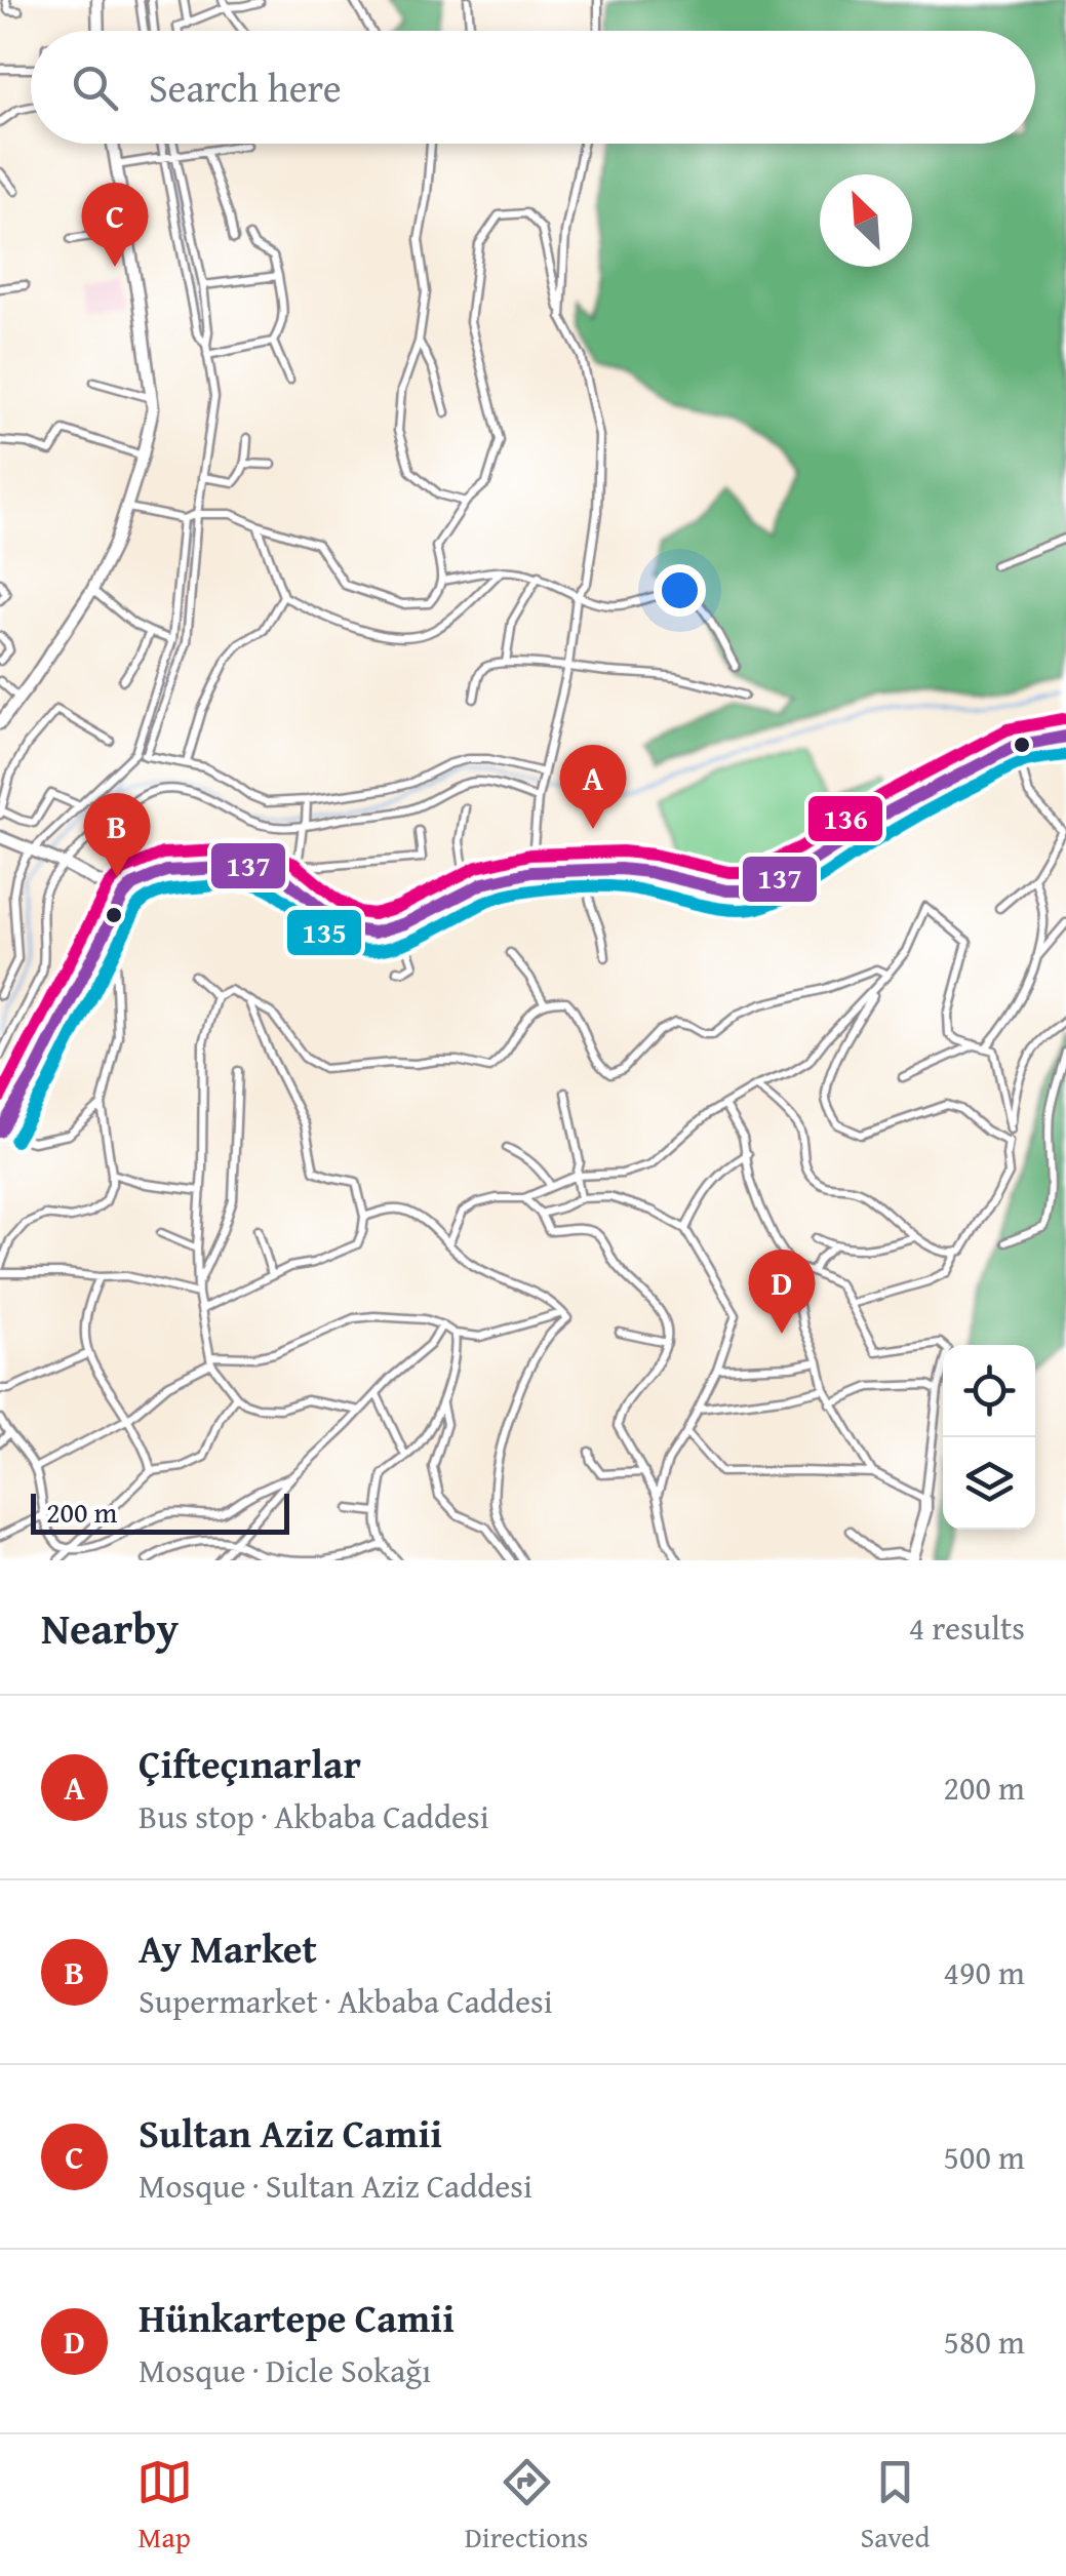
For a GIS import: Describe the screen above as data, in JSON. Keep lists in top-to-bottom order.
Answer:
{
  "lines": ["transit line 136", "transit line 137", "transit line 135"],
  "scale_bar": "200 m",
  "north": "top left",
  "page": {
    "search": "Search here",
    "pins": [
      "C",
      "A",
      "B",
      "D"
    ],
    "scale": "200 m",
    "heading": ["Nearby", "4 results"],
    "list": [
      {
        "mark": "A",
        "name": "Çifteçınarlar",
        "note": "Bus stop · Akbaba Caddesi",
        "value": "200 m"
      },
      {
        "mark": "B",
        "name": "Ay Market",
        "note": "Supermarket · Akbaba Caddesi",
        "value": "490 m"
      },
      {
        "mark": "C",
        "name": "Sultan Aziz Camii",
        "note": "Mosque · Sultan Aziz Caddesi",
        "value": "500 m"
      },
      {
        "mark": "D",
        "name": "Hünkartepe Camii",
        "note": "Mosque · Dicle Sokağı",
        "value": "580 m"
      }
    ],
    "nav": ["Map", "Directions", "Saved"]
  }
}
